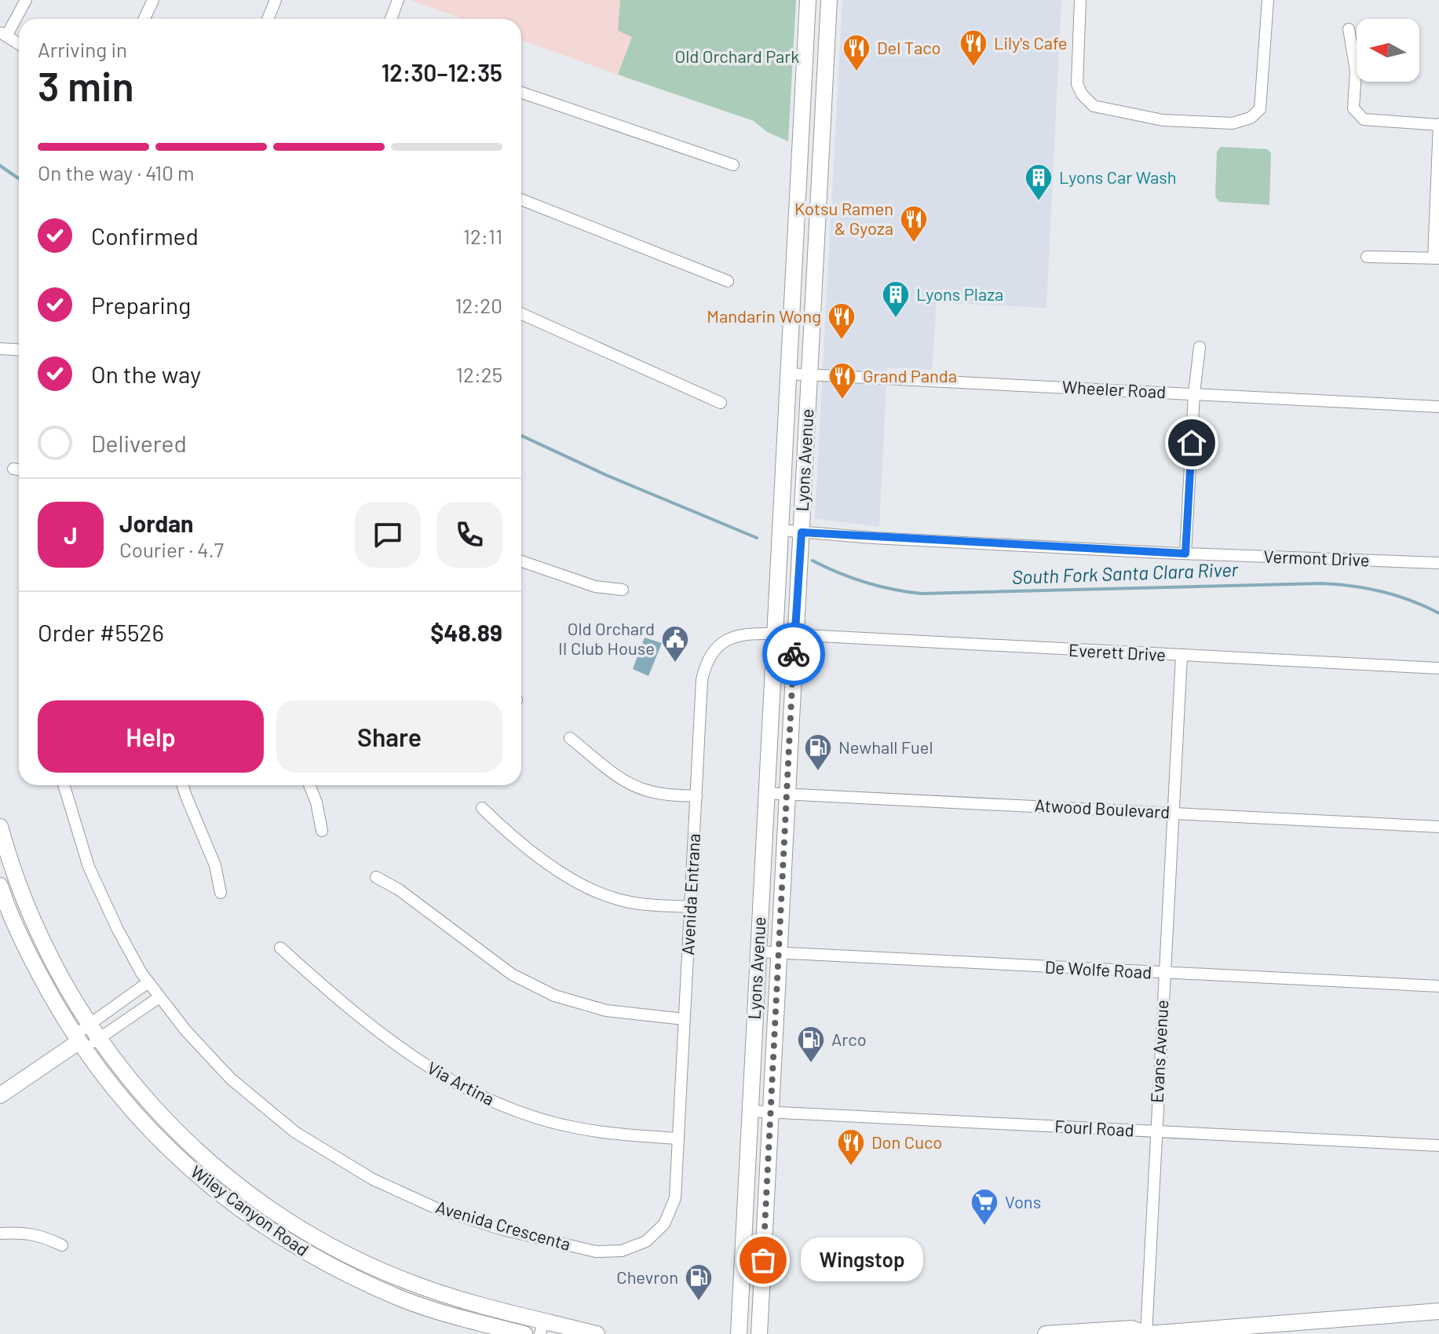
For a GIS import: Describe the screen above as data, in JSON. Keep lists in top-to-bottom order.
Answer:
{
  "streets": {
    "main road": ["Lyons Avenue", "Wiley Canyon Road"],
    "street": [
      "Wheeler Road",
      "Vermont Drive",
      "Everett Drive",
      "Atwood Boulevard",
      "Avenida Entrana",
      "De Wolfe Road",
      "Evans Avenue",
      "Via Artina",
      "Fourl Road",
      "Avenida Crescenta"
    ]
  },
  "crossings": [
    ["Wheeler Road", "Lyons Avenue"],
    ["Lyons Avenue", "Vermont Drive"],
    ["Lyons Avenue", "Everett Drive"],
    ["Lyons Avenue", "Atwood Boulevard"],
    ["Lyons Avenue", "Avenida Entrana"],
    ["Lyons Avenue", "De Wolfe Road"],
    ["Lyons Avenue", "Fourl Road"],
    ["Everett Drive", "Avenida Entrana"],
    ["Everett Drive", "Evans Avenue"],
    ["Atwood Boulevard", "Evans Avenue"],
    ["Avenida Entrana", "Via Artina"],
    ["Avenida Entrana", "Avenida Crescenta"],
    ["De Wolfe Road", "Evans Avenue"],
    ["Evans Avenue", "Fourl Road"]
  ],
  "water": ["South Fork Santa Clara River"],
  "parks": ["Old Orchard Park"],
  "places": {
    "restaurant": [
      "Lily's Cafe",
      "Del Taco",
      "Kotsu Ramen & Gyoza",
      "Mandarin Wong",
      "Grand Panda",
      "Don Cuco"
    ],
    "building": ["Lyons Car Wash", "Lyons Plaza"],
    "public building": ["Old Orchard II Club House"],
    "fuel station": ["Newhall Fuel", "Arco", "Chevron"],
    "supermarket": ["Vons"],
    "other": ["Wingstop"]
  },
  "north": "left",
  "page": {
    "heading": ["3 min", "Arriving in", "12:30–12:35"],
    "panel": [
      "Jordan",
      "Courier · 4.7",
      "Order #5526",
      "$48.89"
    ],
    "bar": "On the way · 410 m",
    "list": [
      ["Confirmed", "12:11"],
      ["Preparing", "12:20"],
      ["On the way", "12:25"],
      "Delivered"
    ],
    "round": "J",
    "buttons": ["Help", "Share"],
    "bubble": "Wingstop"
  }
}
